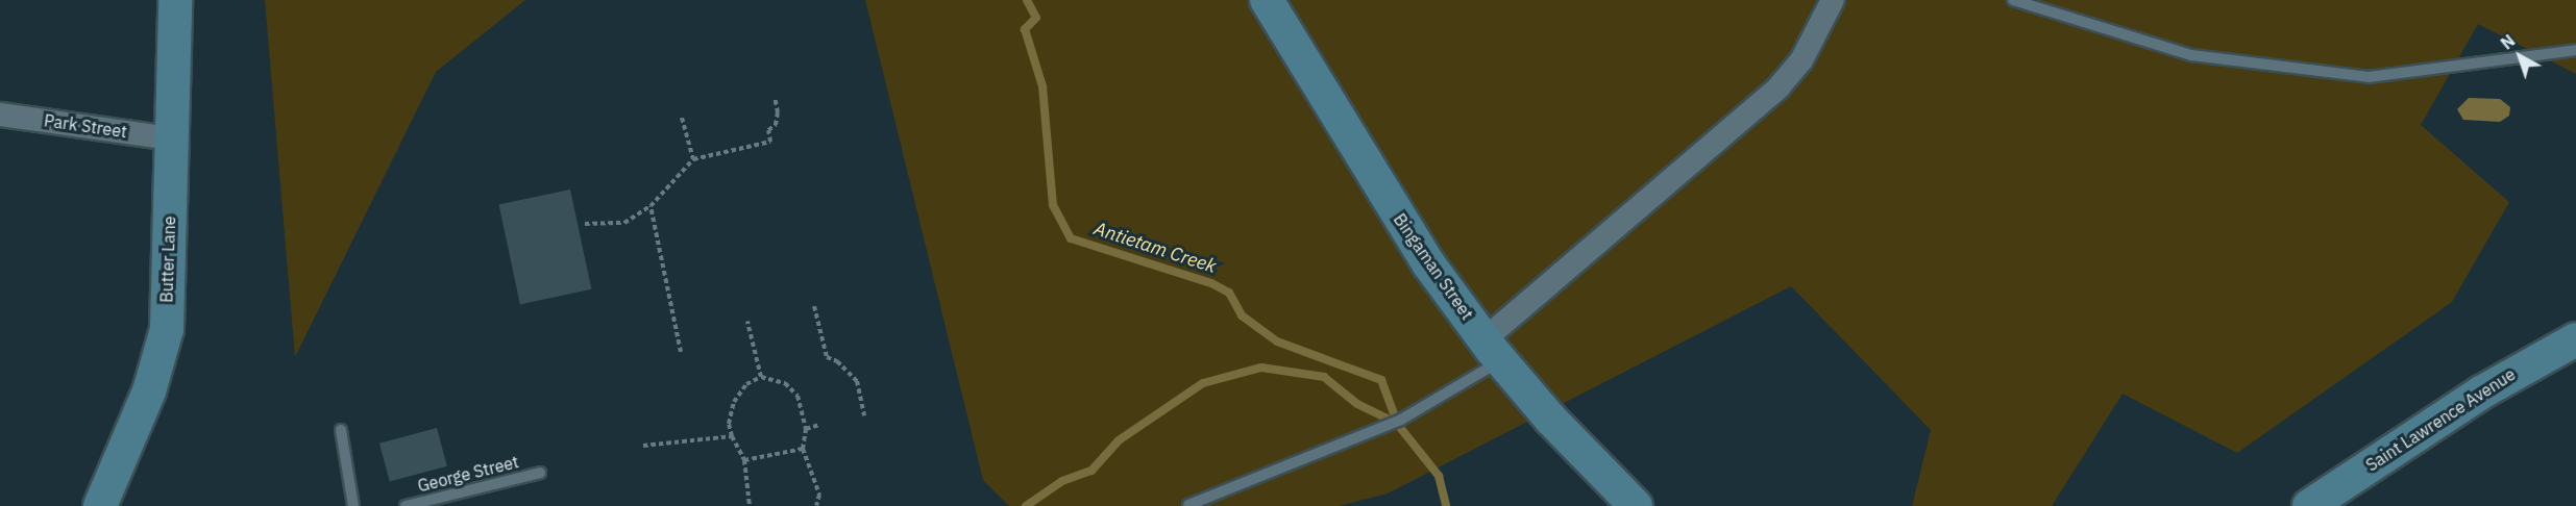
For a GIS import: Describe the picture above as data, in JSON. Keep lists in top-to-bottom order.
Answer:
{
  "streets": {
    "street": [
      "Park Street",
      "Butter Lane",
      "Bingaman Street",
      "Saint Lawrence Avenue"
    ],
    "lane": ["George Street"]
  },
  "crossings": [
    ["Park Street", "Butter Lane"]
  ],
  "water": ["Antietam Creek"],
  "north": "top left"
}
